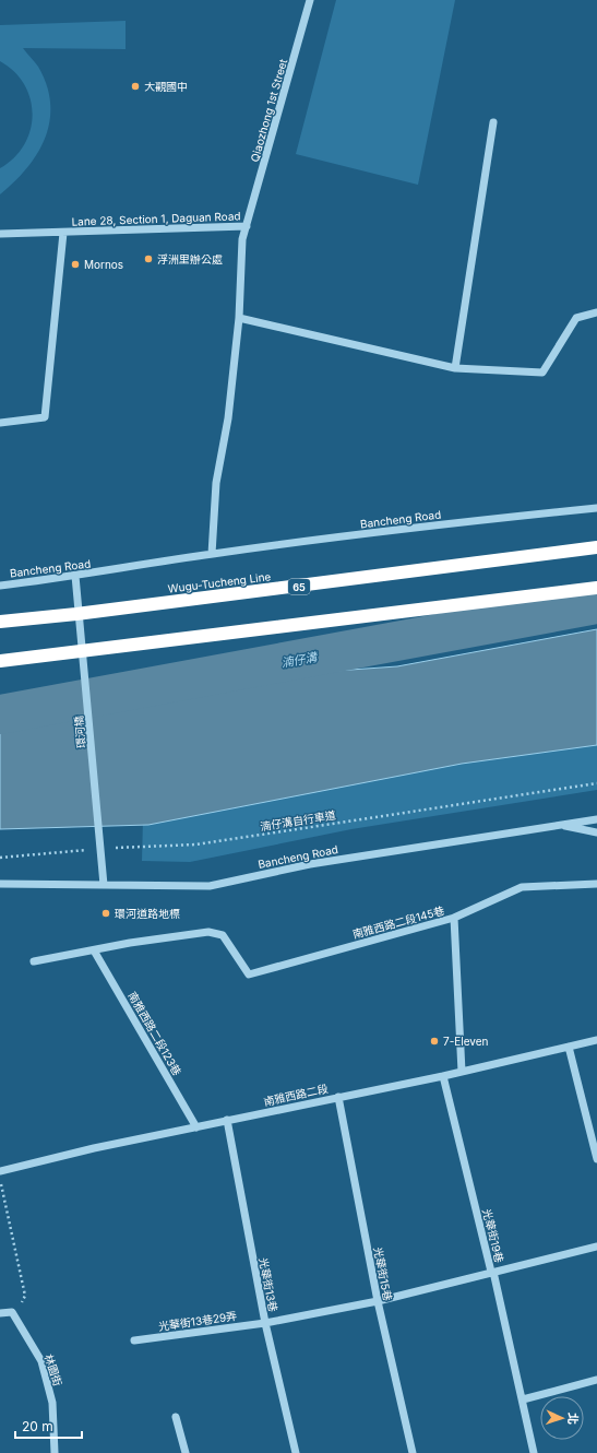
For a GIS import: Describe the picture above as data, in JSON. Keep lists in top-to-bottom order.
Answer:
{
  "streets": {
    "highway": ["Wugu-Tucheng Line", "65"],
    "street": [
      "Qiaozhong 1st Street",
      "Lane 28, Section 1, Daguan Road",
      "Bancheng Road",
      "環河橋",
      "南雅西路二段145巷",
      "南雅西路二段123巷",
      "南雅西路二段",
      "光華街19巷",
      "光華街15巷",
      "光華街13巷",
      "光華街13巷29弄",
      "林園街"
    ],
    "path": ["湳仔溝自行車道"]
  },
  "crossings": [
    ["Qiaozhong 1st Street", "Lane 28, Section 1, Daguan Road"],
    ["Lane 28, Section 1, Daguan Road", "Bancheng Road"],
    ["Bancheng Road", "環河橋"],
    ["環河橋", "湳仔溝自行車道"],
    ["南雅西路二段145巷", "南雅西路二段123巷"],
    ["南雅西路二段145巷", "南雅西路二段"],
    ["南雅西路二段123巷", "南雅西路二段"],
    ["南雅西路二段", "光華街19巷"],
    ["南雅西路二段", "光華街15巷"],
    ["南雅西路二段", "光華街13巷"],
    ["光華街19巷", "光華街13巷29弄"],
    ["光華街15巷", "光華街13巷29弄"],
    ["光華街13巷", "光華街13巷29弄"]
  ],
  "water": ["湳仔溝"],
  "places": [
    "大觀國中",
    "浮洲里辦公處",
    "Mornos",
    "環河道路地標",
    "7-Eleven"
  ],
  "scale_bar": "20 m",
  "north": "right"
}
